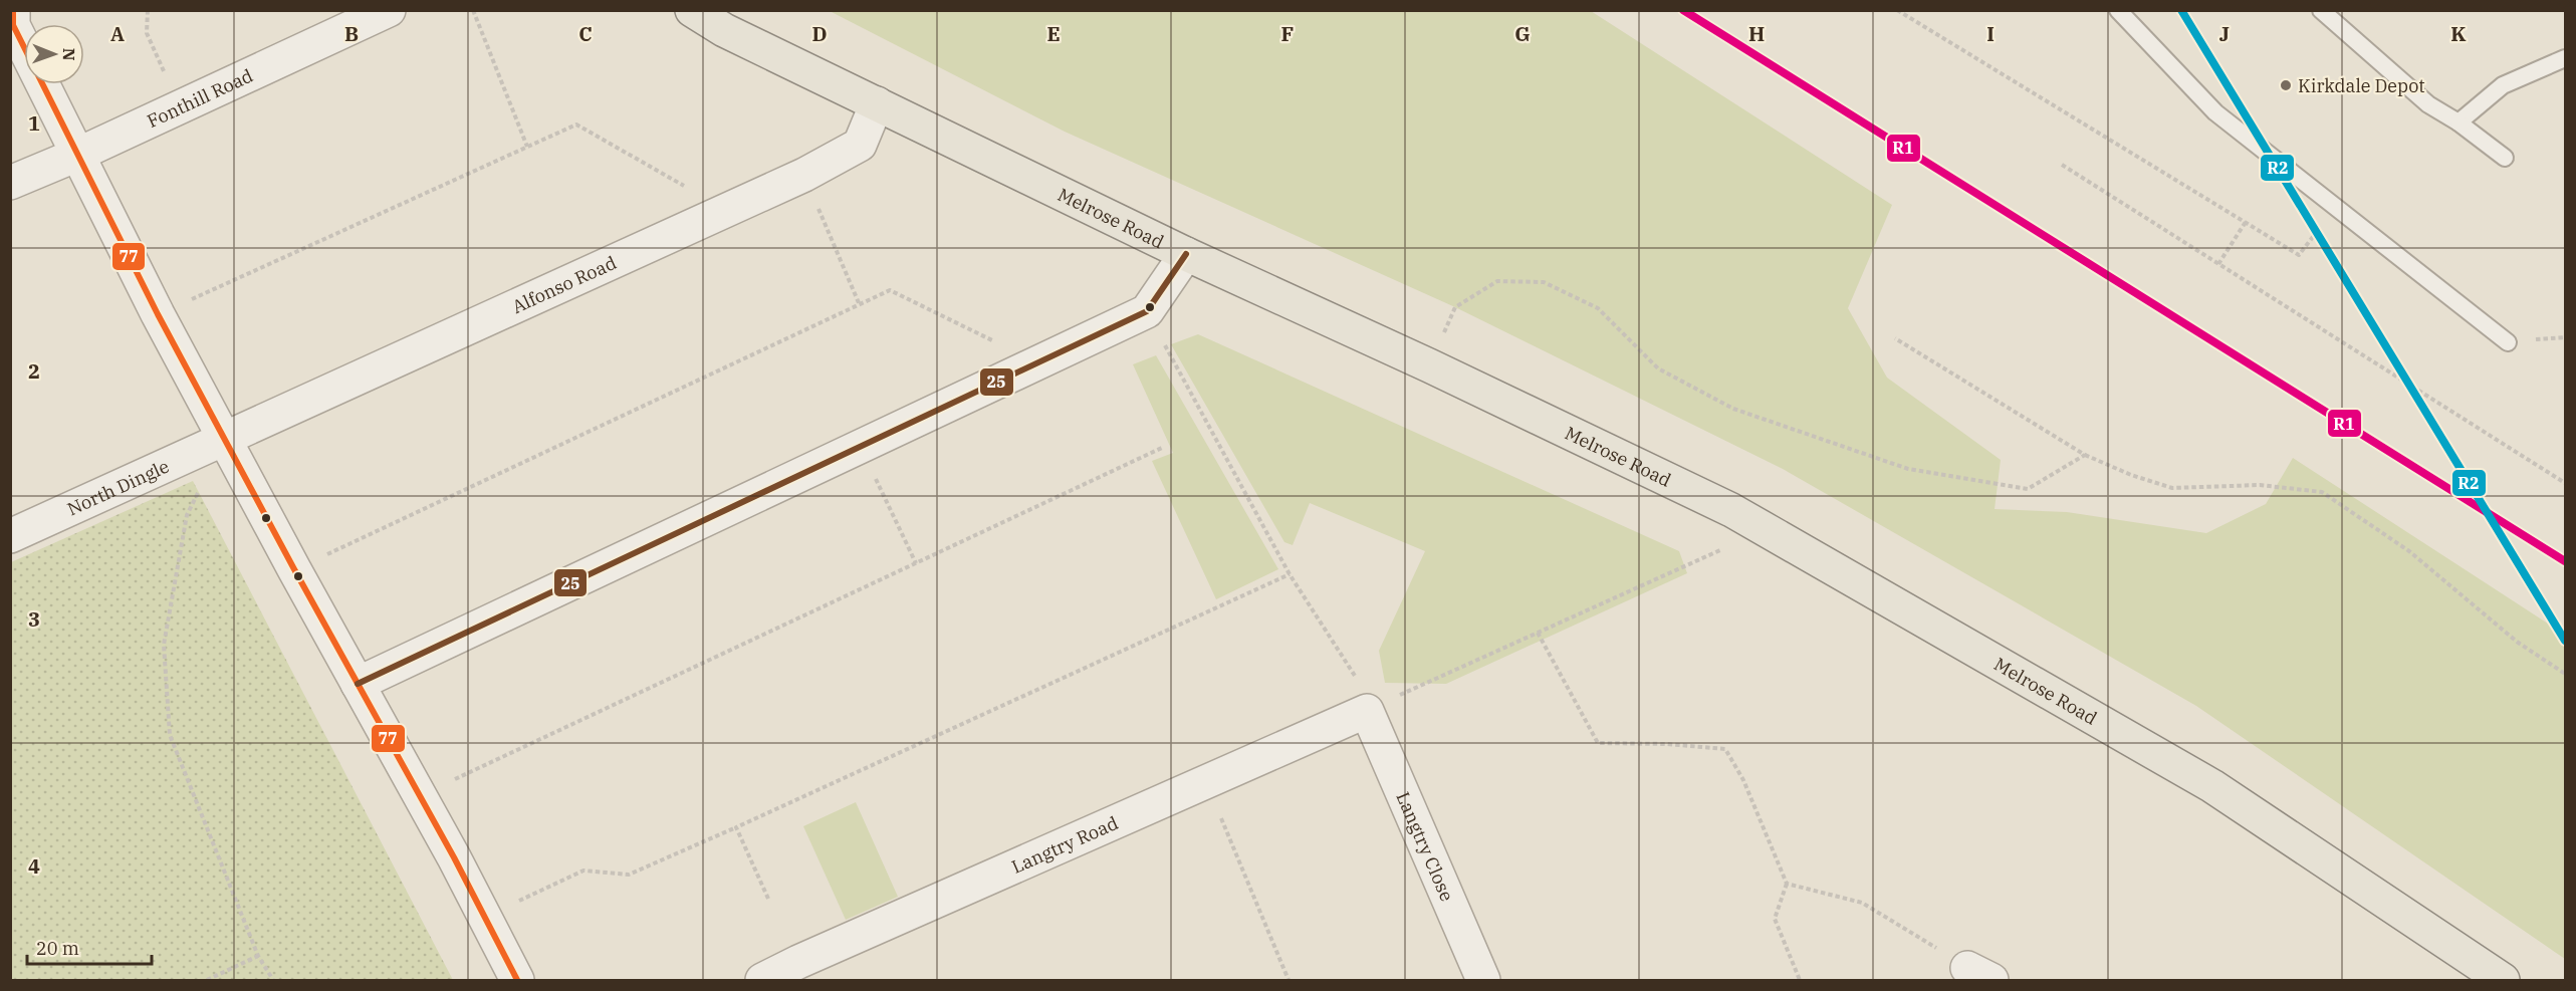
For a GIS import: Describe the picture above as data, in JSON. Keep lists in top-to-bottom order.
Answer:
{
  "streets": {
    "main road": ["Melrose Road"],
    "street": [
      "Fonthill Road",
      "Alfonso Road",
      "North Dingle",
      "Langtry Road",
      "Langtry Close"
    ]
  },
  "crossings": [
    ["Melrose Road", "Alfonso Road"],
    ["Alfonso Road", "North Dingle"],
    ["Langtry Road", "Langtry Close"]
  ],
  "places": ["Kirkdale Depot"],
  "lines": [
    "transit line R1",
    "transit line R2",
    "transit line 77",
    "transit line 25"
  ],
  "scale_bar": "20 m",
  "north": "right",
  "grid": {
    "columns": [
      "A",
      "B",
      "C",
      "D",
      "E",
      "F",
      "G",
      "H",
      "I",
      "J",
      "K"
    ],
    "rows": [
      "1",
      "2",
      "3",
      "4"
    ]
  }
}
